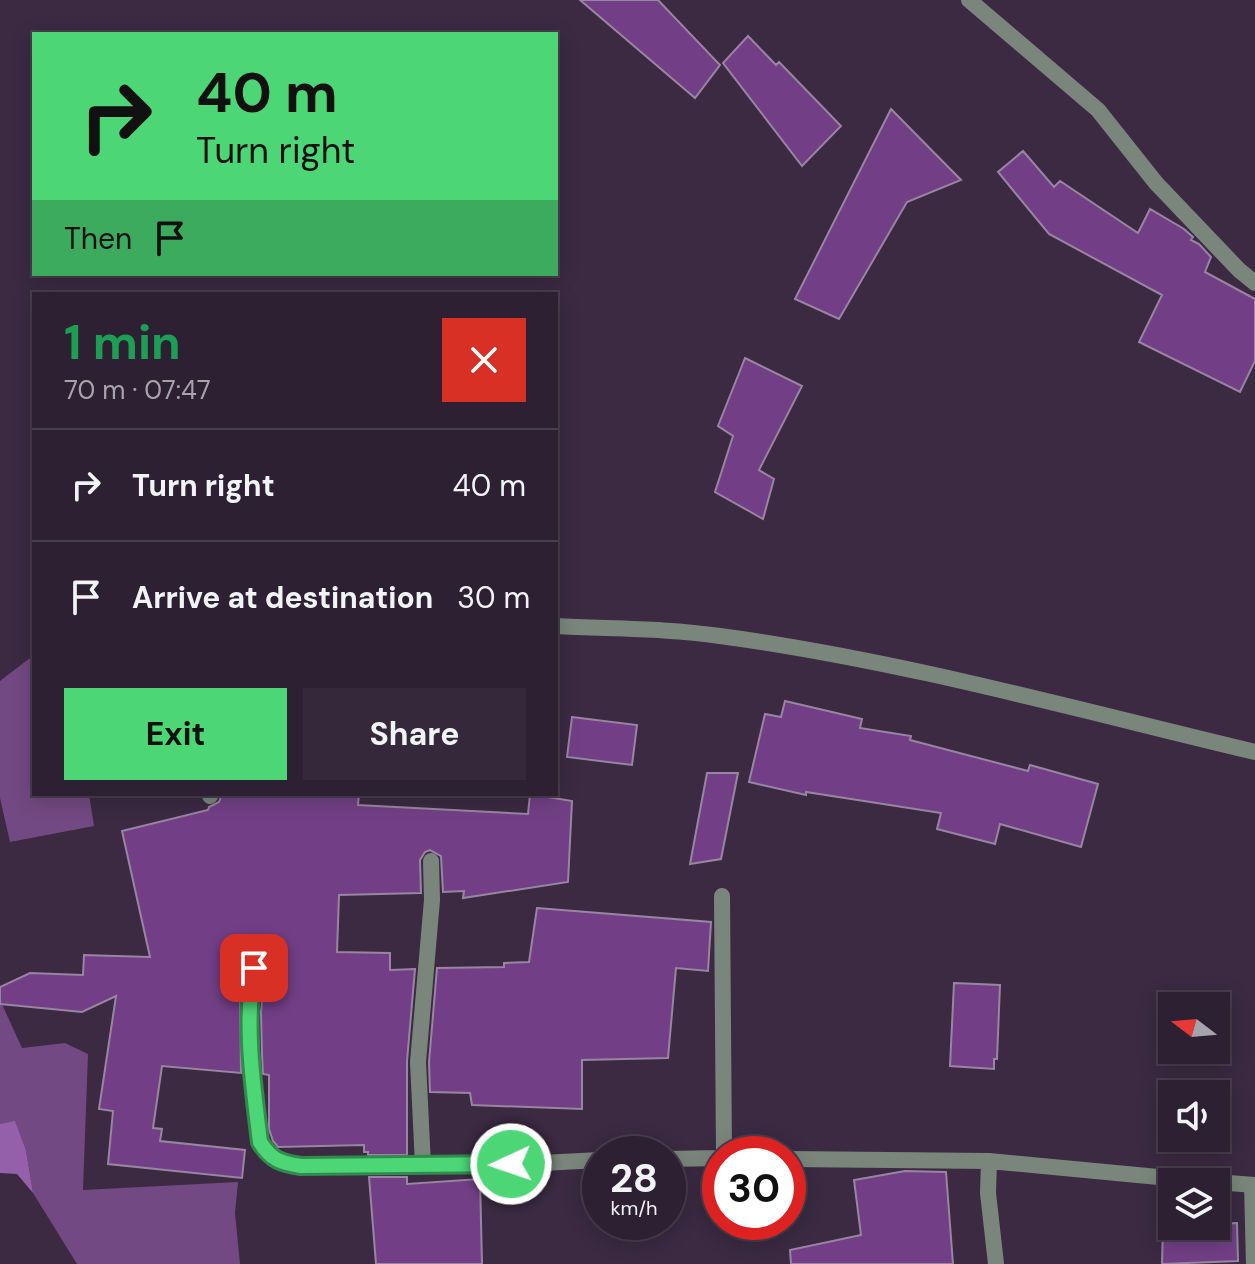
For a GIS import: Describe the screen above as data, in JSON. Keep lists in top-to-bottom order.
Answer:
{
  "north": "left",
  "page": {
    "turn": ["40 m", "Turn right"],
    "then": "Then",
    "heading": ["1 min", "70 m · 07:47"],
    "list": [
      {
        "name": "Turn right",
        "value": "40 m"
      },
      {
        "name": "Arrive at destination",
        "value": "30 m"
      }
    ],
    "buttons": ["Exit", "Share"],
    "speed": "28 km/h",
    "limit": "30"
  }
}
